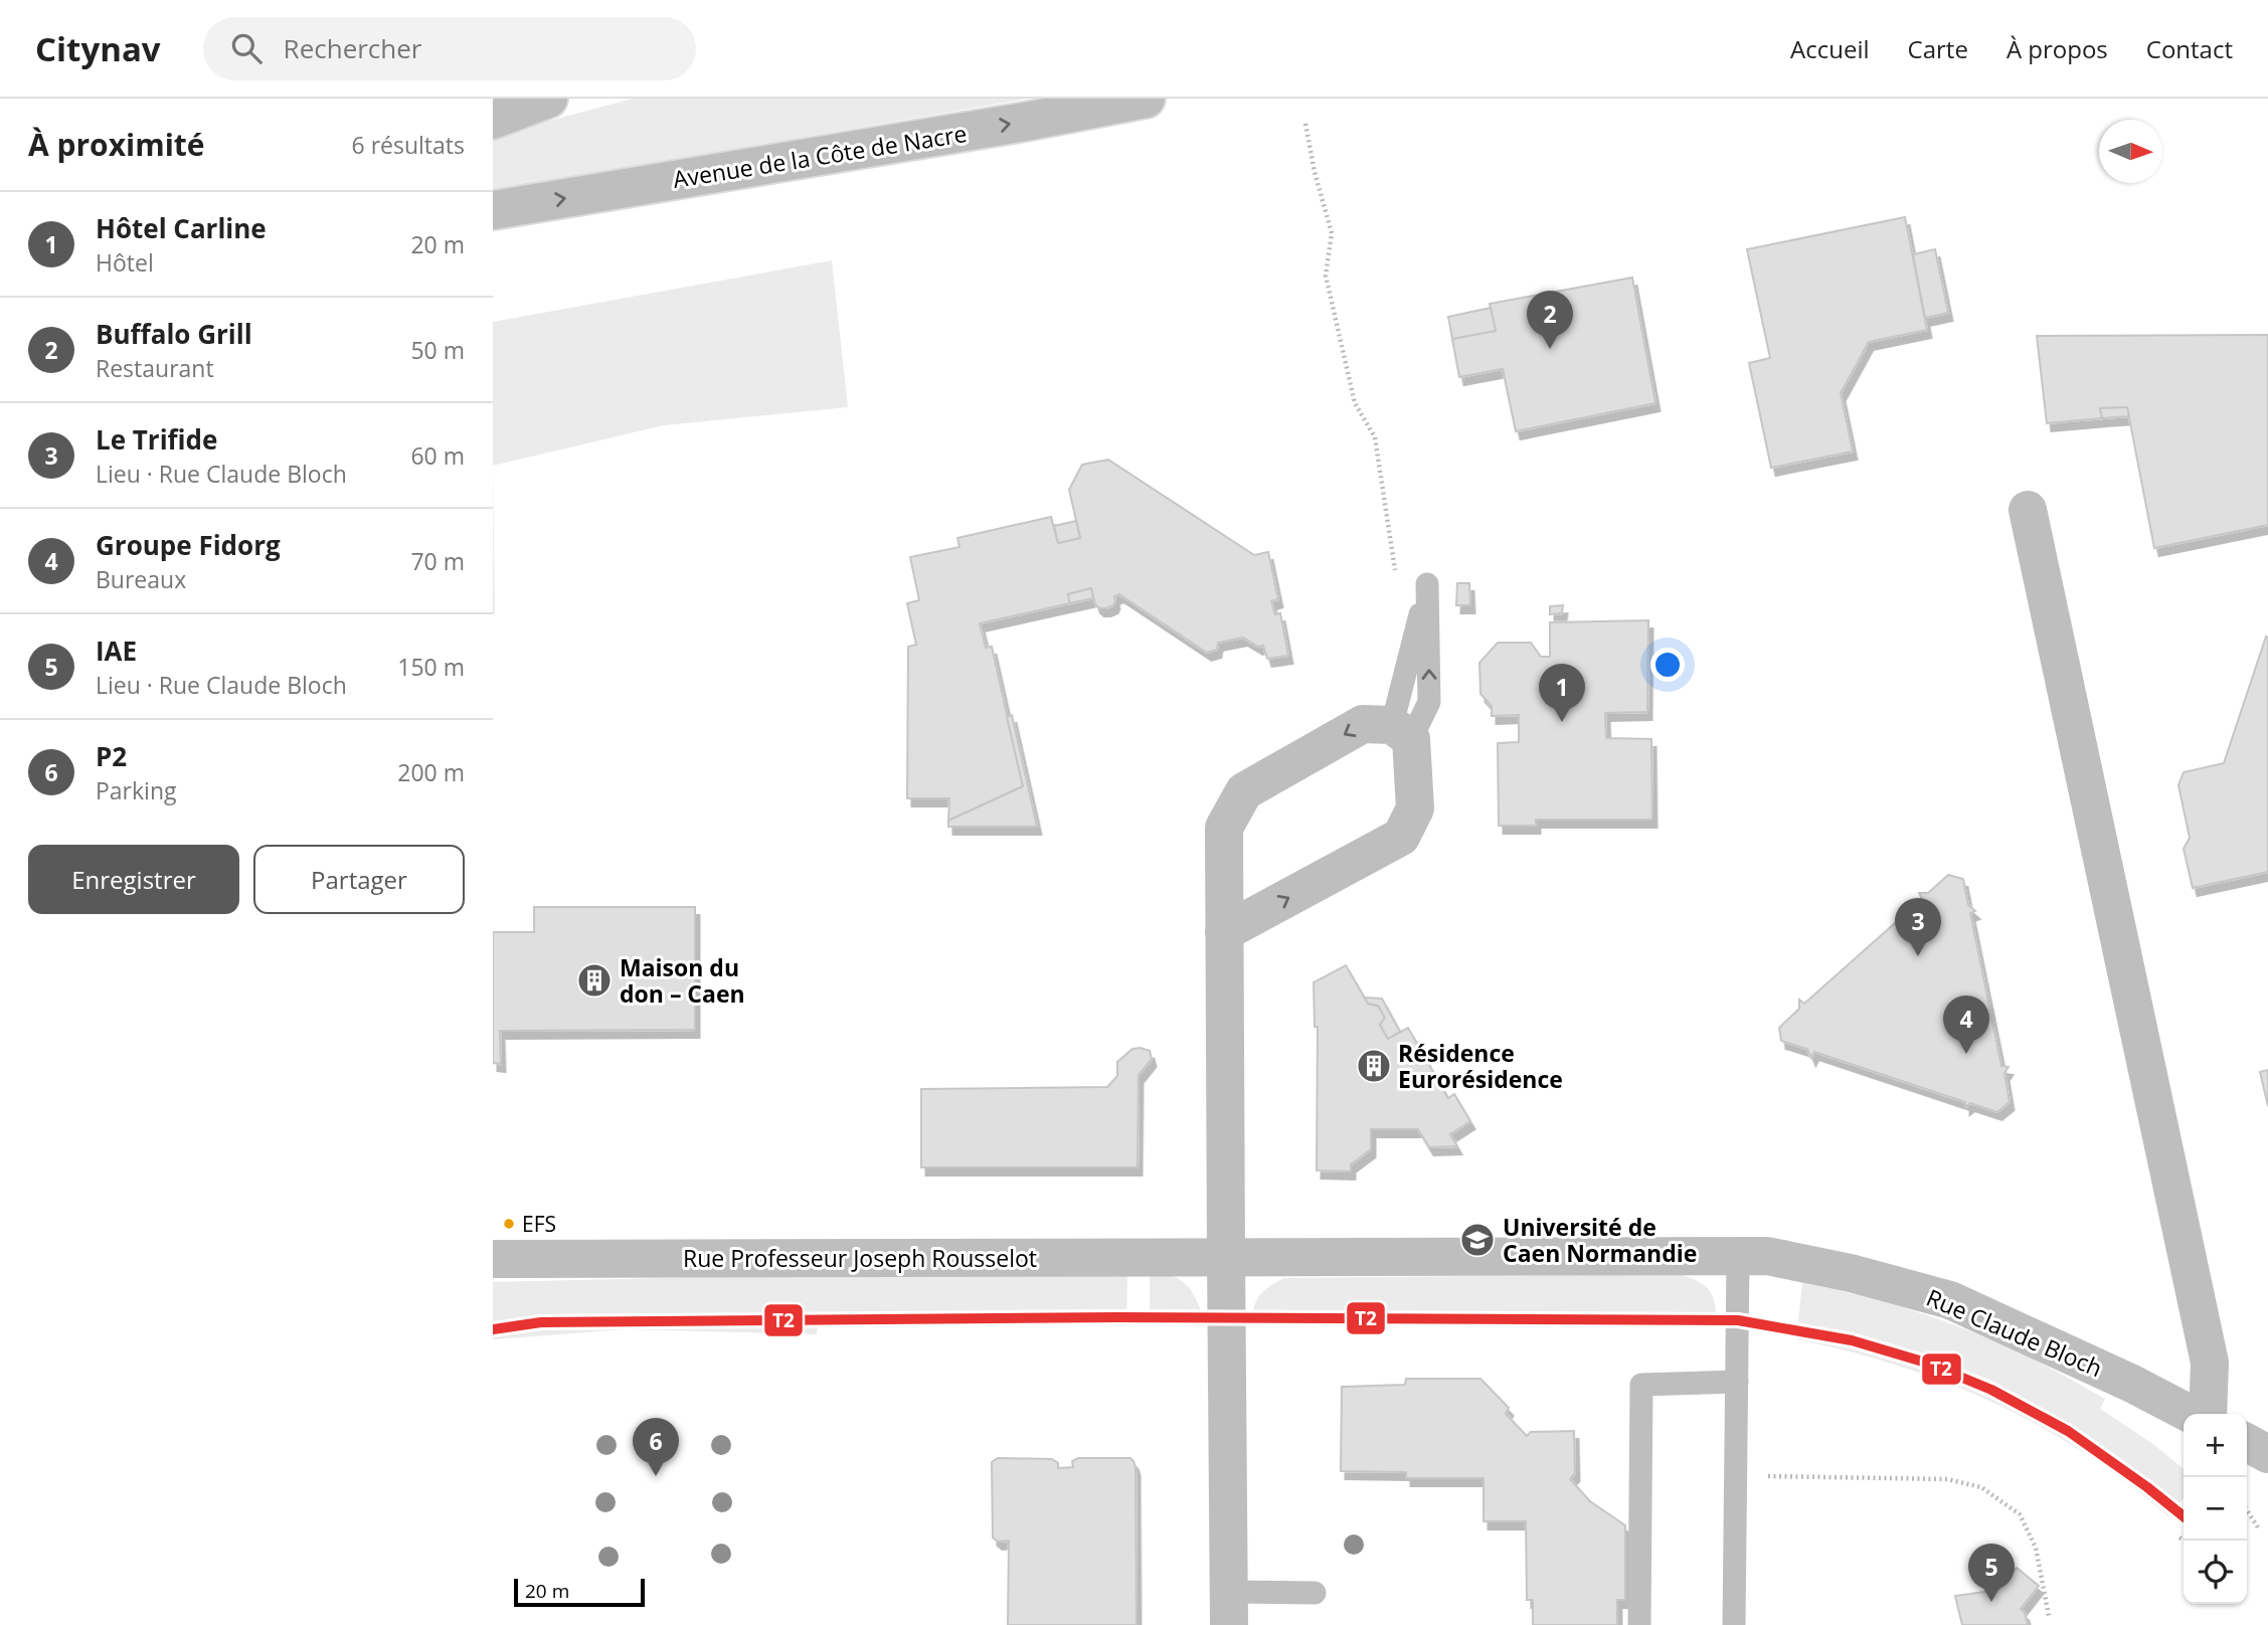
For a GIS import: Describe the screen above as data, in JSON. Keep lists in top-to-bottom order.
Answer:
{
  "streets": {
    "street": ["Avenue de la Côte de Nacre", "Rue Professeur Joseph Rousselot", "Rue Claude Bloch"]
  },
  "crossings": [
    ["Rue Professeur Joseph Rousselot", "Rue Claude Bloch"]
  ],
  "one_way": ["Avenue de la Côte de Nacre"],
  "places": {
    "building": ["Maison du don – Caen", "Résidence Eurorésidence"],
    "other": ["EFS"],
    "school or university": ["Université de Caen Normandie"]
  },
  "lines": ["transit line T2"],
  "scale_bar": "20 m",
  "north": "right",
  "page": {
    "header": "Citynav",
    "search": "Rechercher",
    "nav": [
      "Accueil",
      "Carte",
      "À propos",
      "Contact"
    ],
    "heading": ["À proximité", "6 résultats"],
    "list": [
      {
        "mark": "1",
        "name": "Hôtel Carline",
        "note": "Hôtel",
        "value": "20 m"
      },
      {
        "mark": "2",
        "name": "Buffalo Grill",
        "note": "Restaurant",
        "value": "50 m"
      },
      {
        "mark": "3",
        "name": "Le Trifide",
        "note": "Lieu · Rue Claude Bloch",
        "value": "60 m"
      },
      {
        "mark": "4",
        "name": "Groupe Fidorg",
        "note": "Bureaux",
        "value": "70 m"
      },
      {
        "mark": "5",
        "name": "IAE",
        "note": "Lieu · Rue Claude Bloch",
        "value": "150 m"
      },
      {
        "mark": "6",
        "name": "P2",
        "note": "Parking",
        "value": "200 m"
      }
    ],
    "pins": [
      "2",
      "1",
      "3",
      "4",
      "6",
      "5"
    ],
    "buttons": ["Enregistrer", "Partager"],
    "map_buttons": ["+", "−"],
    "scale": "20 m"
  }
}
